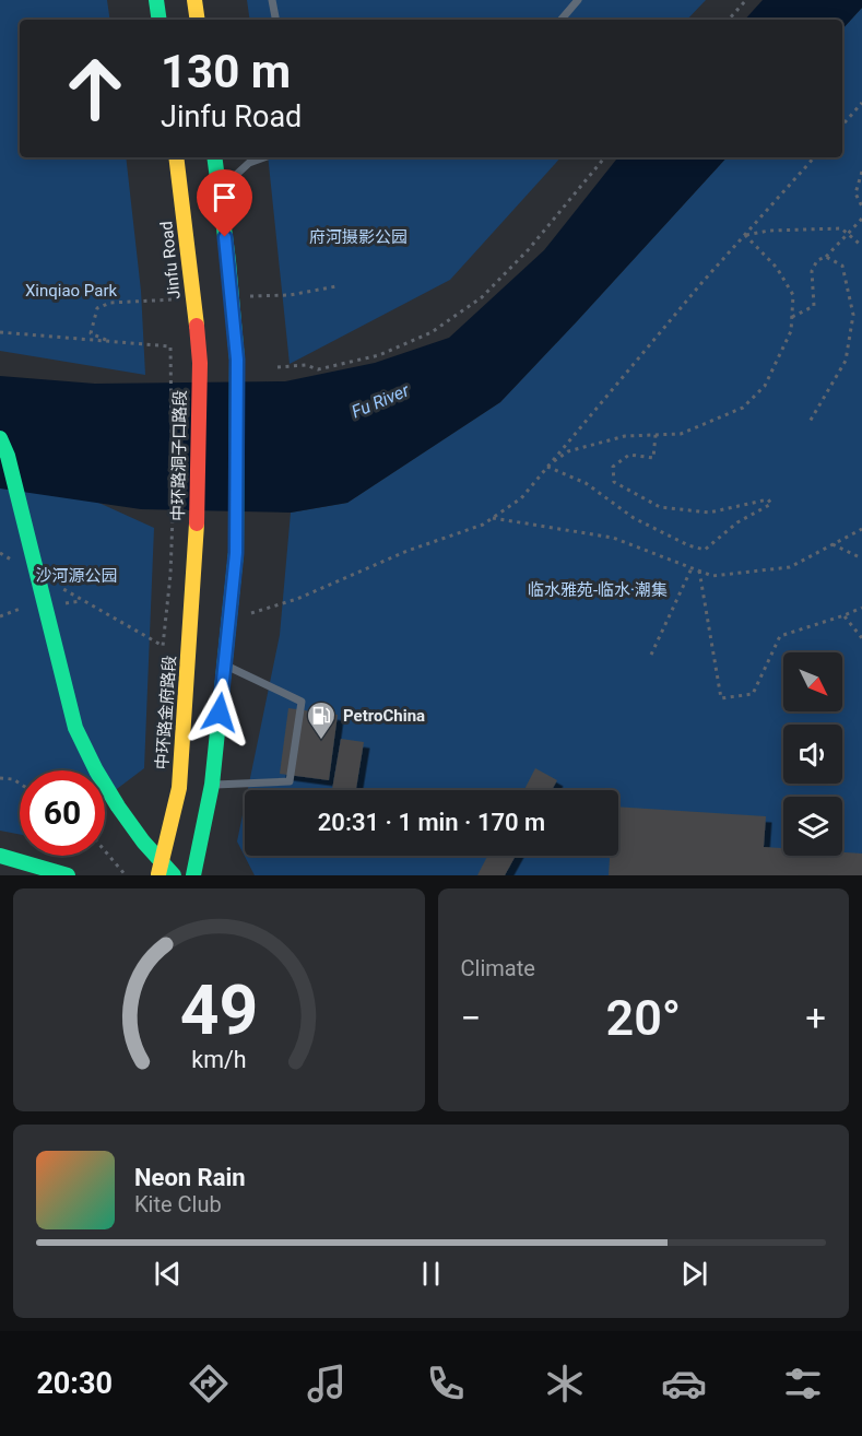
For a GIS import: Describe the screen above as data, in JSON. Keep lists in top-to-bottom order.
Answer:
{
  "streets": {
    "main road": ["Jinfu Road", "中环路洞子口路段", "中环路金府路段"]
  },
  "crossings": [
    ["Jinfu Road", "中环路洞子口路段"],
    ["中环路洞子口路段", "中环路金府路段"]
  ],
  "water": ["Fu River"],
  "parks": [
    "府河摄影公园",
    "Xinqiao Park",
    "沙河源公园",
    "临水雅苑-临水·潮集"
  ],
  "places": {
    "fuel station": ["PetroChina"]
  },
  "north": "bottom right",
  "page": {
    "turn": ["130 m", "Jinfu Road"],
    "limit": "60",
    "trip": "20:31 · 1 min · 170 m",
    "tile": "Climate",
    "heat": ["−", "20°", "+"],
    "song": ["Neon Rain", "Kite Club"],
    "tabs": "20:30",
    "gauge": ["49", "km/h"]
  }
}
